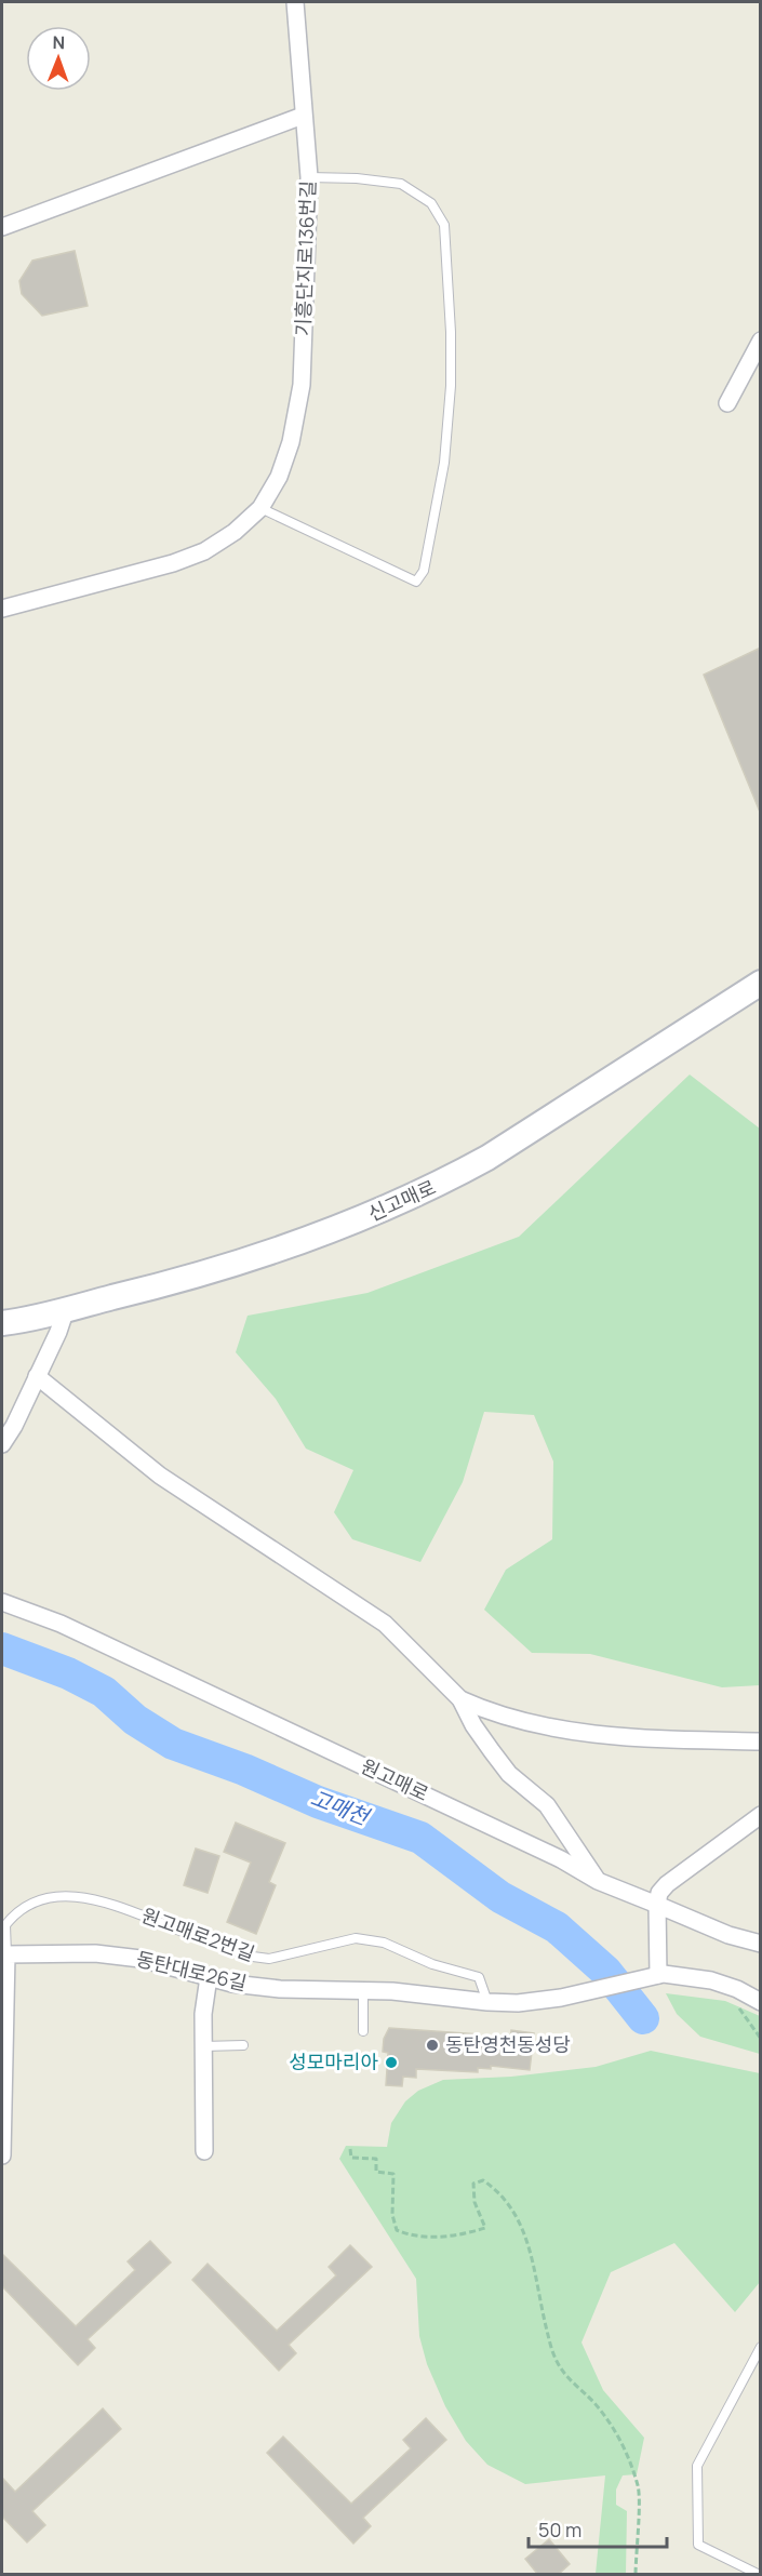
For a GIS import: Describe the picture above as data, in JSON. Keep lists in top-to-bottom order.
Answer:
{
  "streets": {
    "street": [
      "기흥단지로136번길",
      "신고매로",
      "원고매로",
      "동탄대로26길"
    ],
    "lane": ["원고매로2번길"]
  },
  "crossings": [
    ["원고매로2번길", "동탄대로26길"]
  ],
  "water": ["고매천"],
  "places": ["동탄영천동성당", "성모마리아"],
  "scale_bar": "50 m",
  "north": "top"
}
